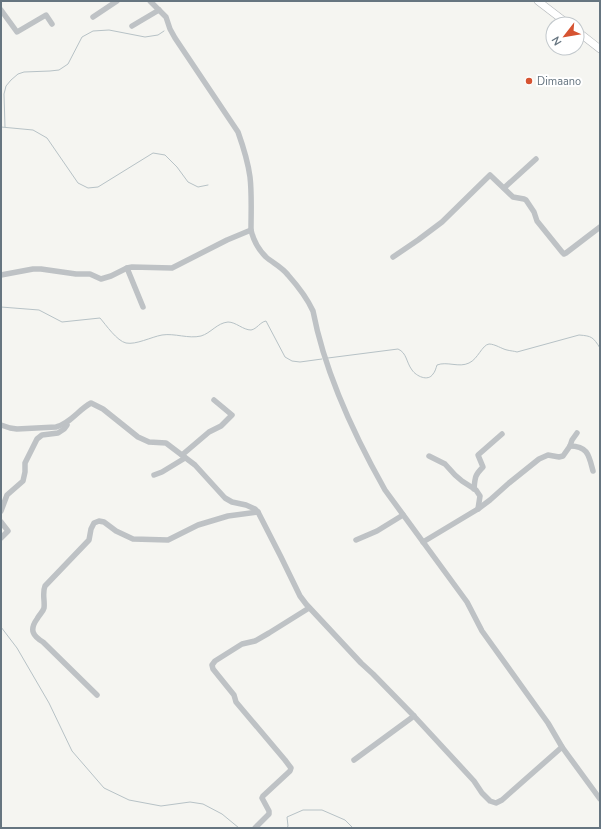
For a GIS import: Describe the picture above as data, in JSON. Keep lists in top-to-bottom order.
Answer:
{
  "places": ["Dimaano"],
  "north": "bottom left"
}
